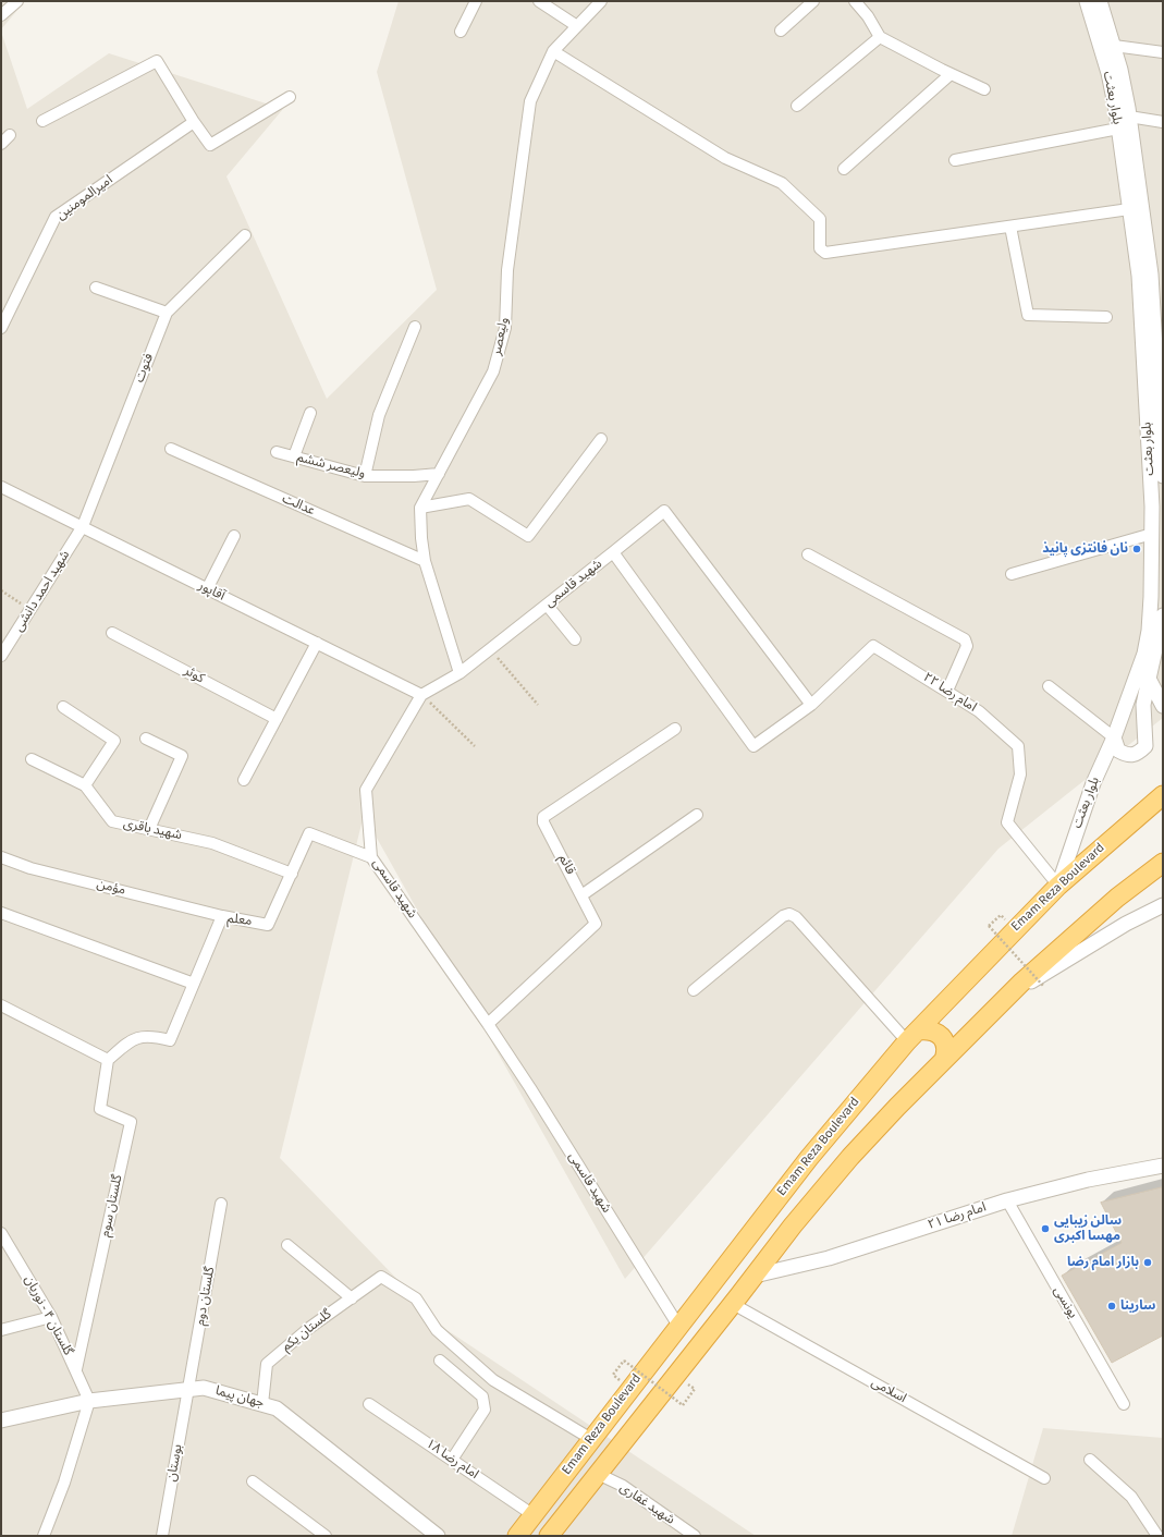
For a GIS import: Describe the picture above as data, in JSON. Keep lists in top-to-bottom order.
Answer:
{
  "streets": {
    "highway": ["Emam Reza Boulevard"],
    "street": [
      "بلوار بعثت",
      "اميرالمومنين",
      "ولیعصر",
      "فتوت",
      "ولیعصر ششم",
      "عدالت",
      "شهید قاسمی",
      "شهید احمد دانشی",
      "آقاپور",
      "کوثر",
      "امام رضا ۲۲",
      "شهید باقری",
      "قائم",
      "مؤمن",
      "معلم",
      "گلستان سوم",
      "امام رضا ۲۱",
      "گلستان دوم",
      "یونسی",
      "گلستان ۴ - نوریان",
      "گلستان یکم",
      "اسلامی",
      "جهان پیما",
      "امام رضا ۱۸",
      "بوستان",
      "شهید غفاری"
    ]
  },
  "crossings": [
    ["بلوار بعثت", "امام رضا ۲۲"],
    ["بلوار بعثت", "Emam Reza Boulevard"],
    ["ولیعصر", "ولیعصر ششم"],
    ["فتوت", "شهید احمد دانشی"],
    ["فتوت", "آقاپور"],
    ["شهید قاسمی", "آقاپور"],
    ["شهید قاسمی", "امام رضا ۲۲"],
    ["شهید قاسمی", "قائم"],
    ["شهید قاسمی", "Emam Reza Boulevard"],
    ["شهید قاسمی", "معلم"],
    ["شهید احمد دانشی", "آقاپور"],
    ["امام رضا ۲۲", "Emam Reza Boulevard"],
    ["شهید باقری", "معلم"],
    ["مؤمن", "معلم"],
    ["Emam Reza Boulevard", "امام رضا ۲۱"],
    ["Emam Reza Boulevard", "گلستان یکم"],
    ["Emam Reza Boulevard", "اسلامی"],
    ["Emam Reza Boulevard", "امام رضا ۱۸"],
    ["Emam Reza Boulevard", "شهید غفاری"],
    ["معلم", "گلستان سوم"],
    ["گلستان سوم", "گلستان ۴ - نوریان"],
    ["امام رضا ۲۱", "یونسی"],
    ["گلستان دوم", "جهان پیما"],
    ["گلستان دوم", "بوستان"],
    ["گلستان ۴ - نوریان", "جهان پیما"],
    ["گلستان یکم", "جهان پیما"],
    ["جهان پیما", "بوستان"]
  ],
  "places": [
    "نان فانتزی پانیذ",
    "سالن زیبایی مهسا اکبری",
    "بازار امام رضا",
    "سارینا"
  ]
}
